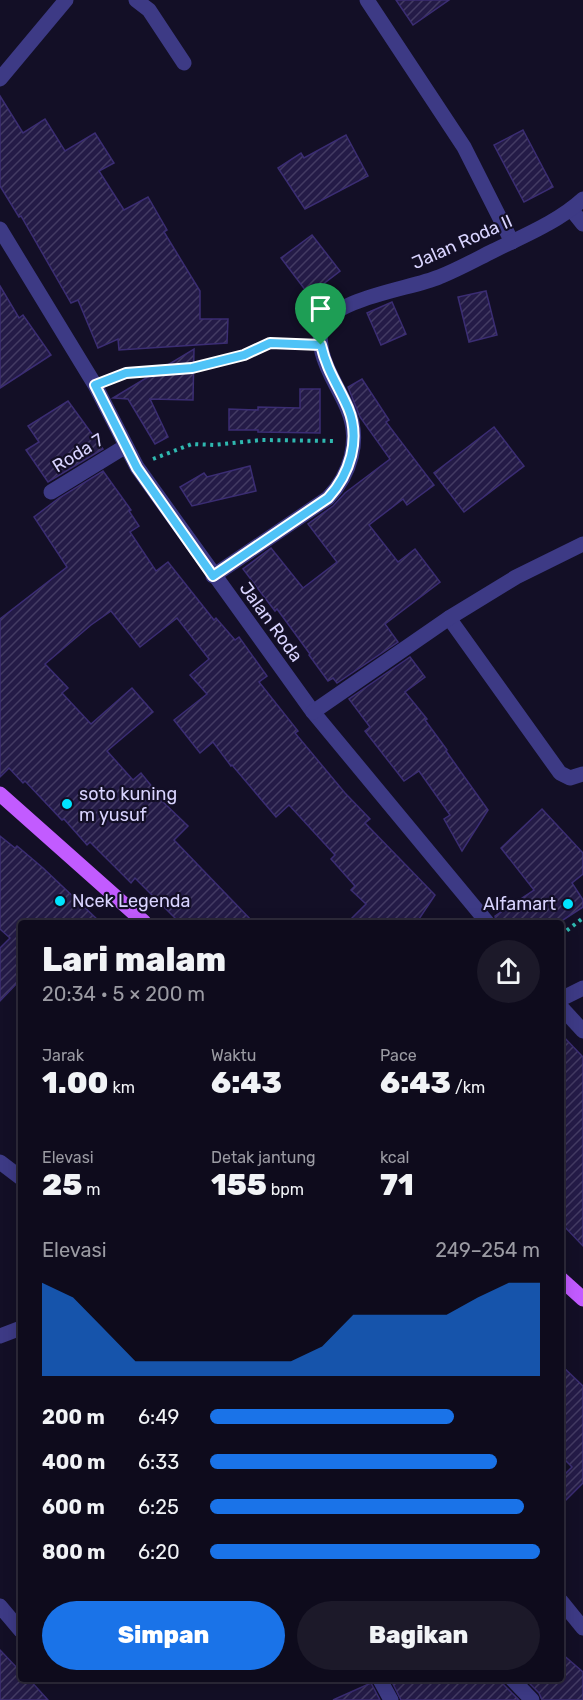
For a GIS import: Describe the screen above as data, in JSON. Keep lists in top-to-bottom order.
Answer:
{
  "streets": {
    "street": ["Jalan Roda II", "Roda 7", "Jalan Roda"]
  },
  "crossings": [
    ["Roda 7", "Jalan Roda"]
  ],
  "places": ["soto kuning m yusuf", "Ncek Legenda", "Alfamart"],
  "page": {
    "heading": ["Lari malam", "20:34 · 5 × 200 m"],
    "stats": [
      ["Jarak", "1.00 km"],
      ["Waktu", "6:43"],
      ["Pace", "6:43 /km"],
      ["Elevasi", "25 m"],
      ["Detak jantung", "155 bpm"],
      ["kcal", "71"]
    ],
    "chart": ["Elevasi", "249–254 m"],
    "list": [
      {
        "name": "200 m",
        "note": "6:49"
      },
      {
        "name": "400 m",
        "note": "6:33"
      },
      {
        "name": "600 m",
        "note": "6:25"
      },
      {
        "name": "800 m",
        "note": "6:20"
      }
    ],
    "buttons": ["Simpan", "Bagikan"]
  }
}
